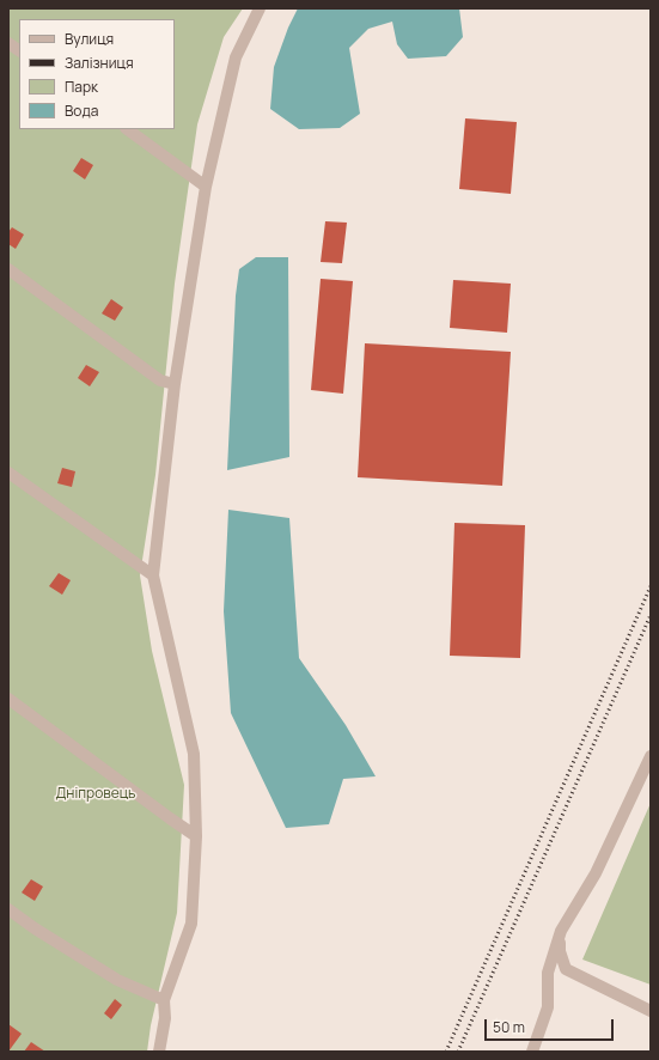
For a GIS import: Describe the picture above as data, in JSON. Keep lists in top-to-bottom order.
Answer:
{
  "parks": ["Дніпровець"],
  "legend": [
    "Вулиця",
    "Залізниця",
    "Парк",
    "Вода"
  ],
  "scale_bar": "50 m"
}
